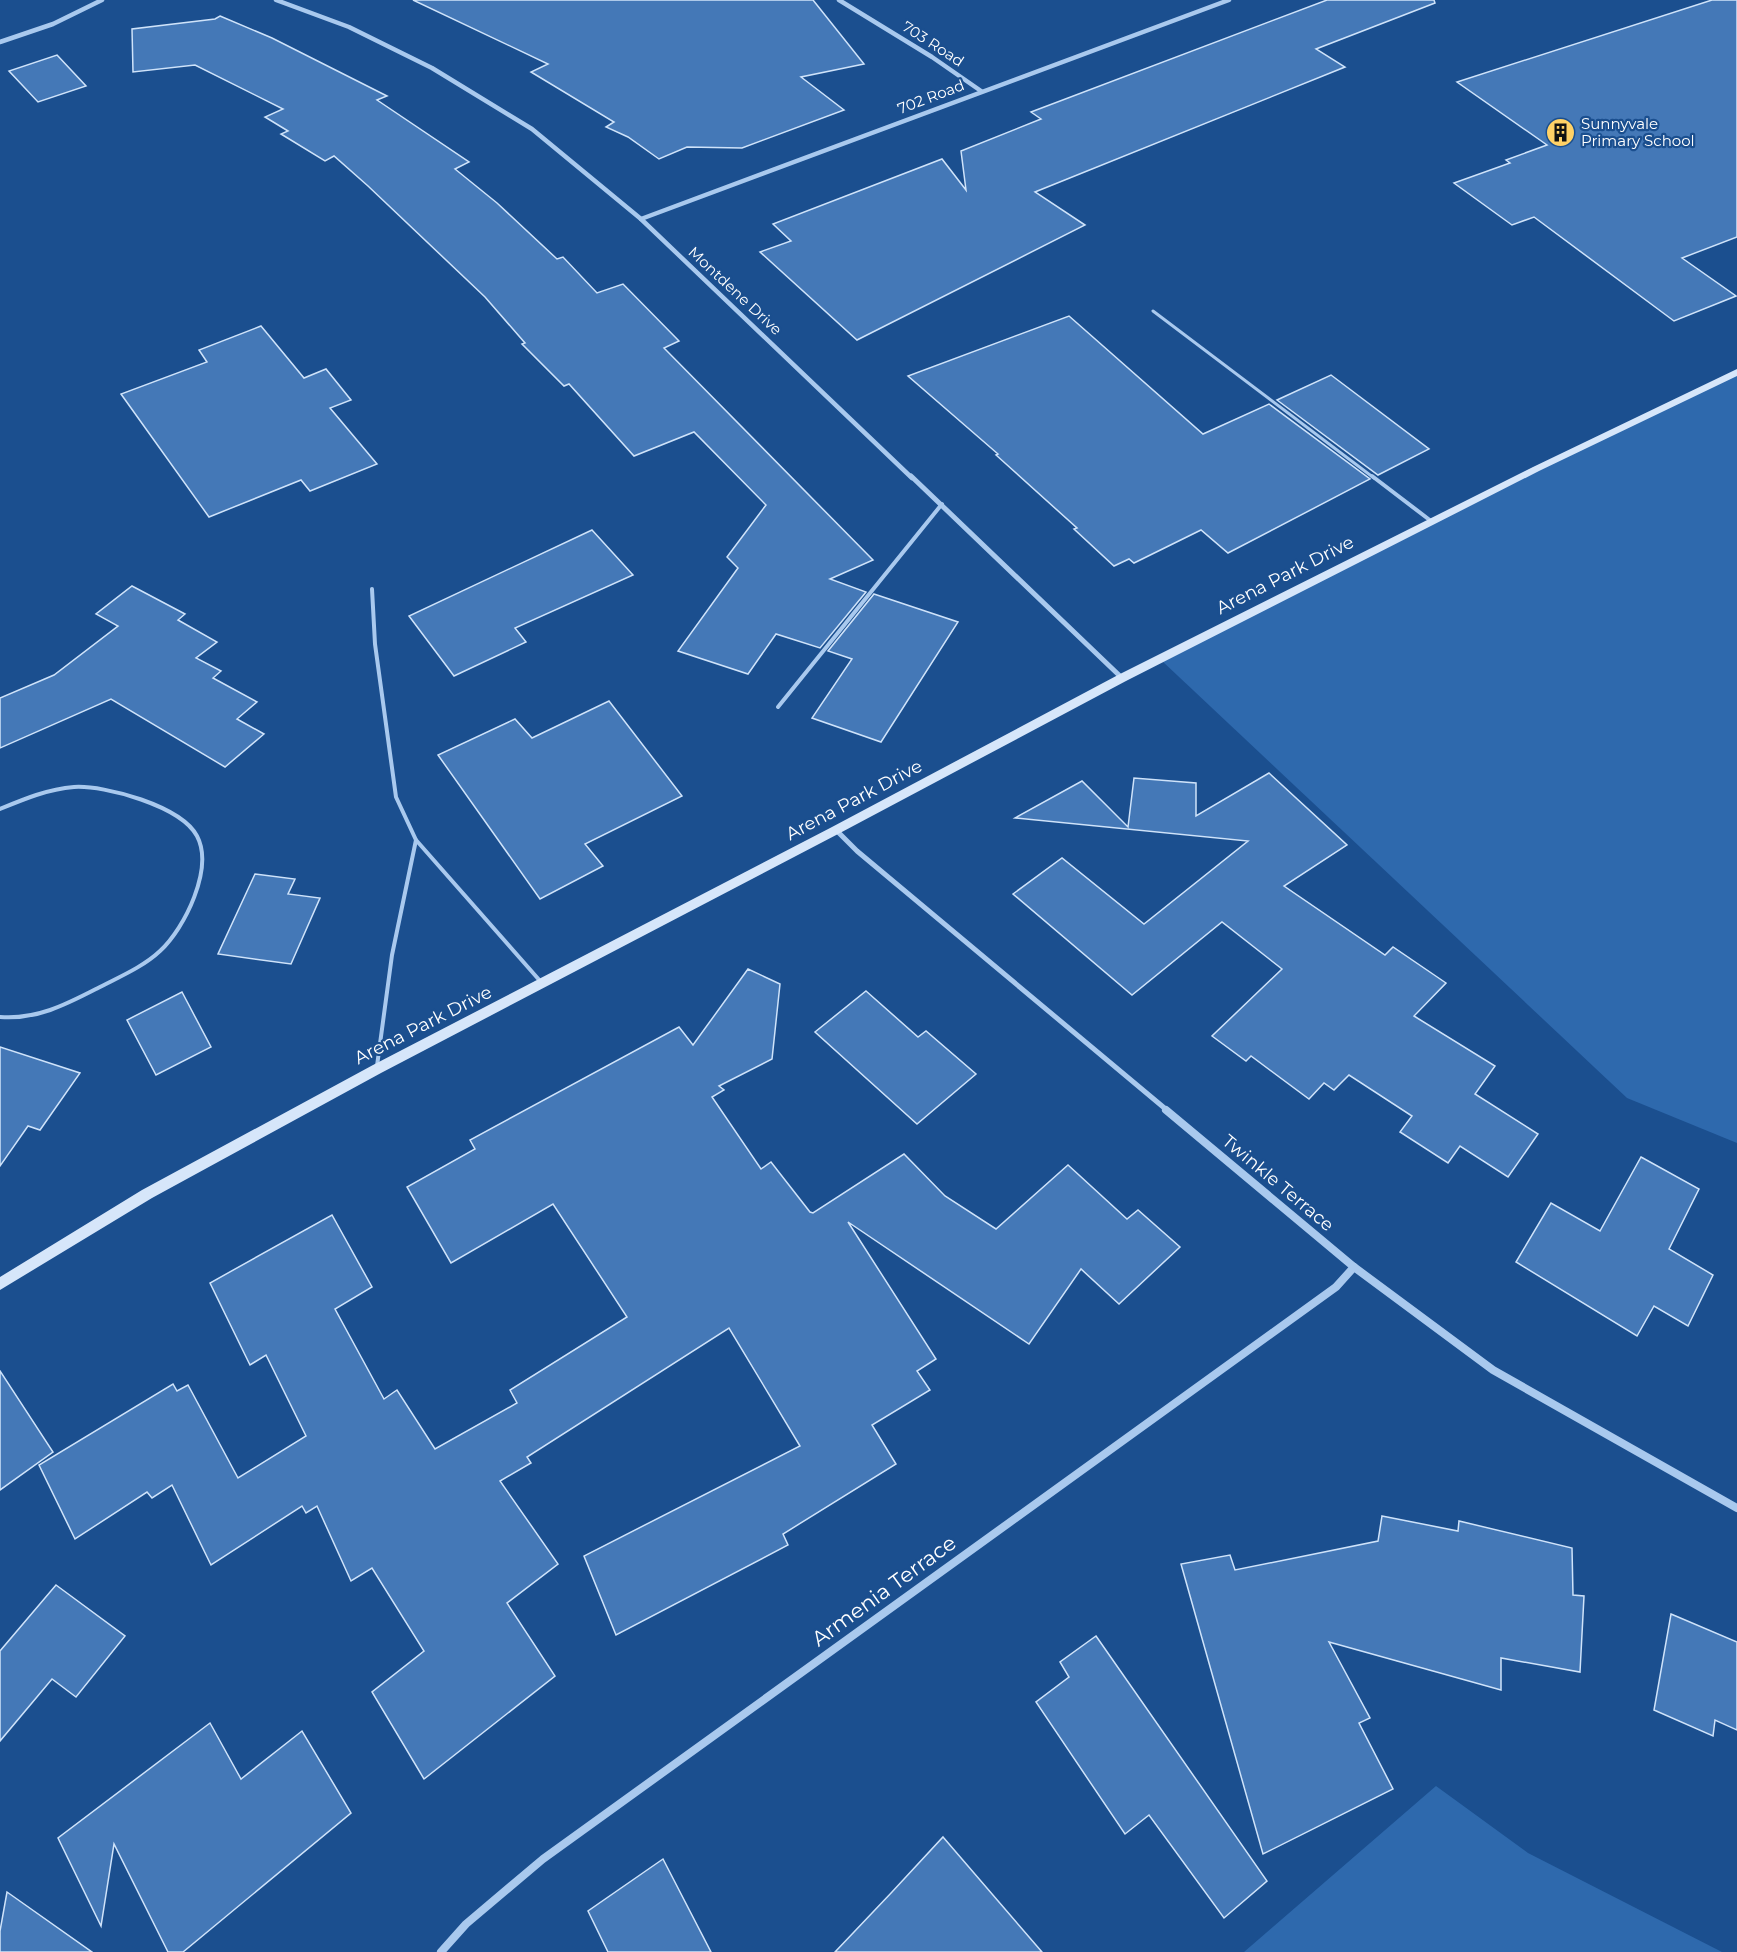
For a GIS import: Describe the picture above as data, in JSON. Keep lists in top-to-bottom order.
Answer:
{
  "streets": {
    "street": [
      "703 Road",
      "702 Road",
      "Montdene Drive",
      "Arena Park Drive",
      "Twinkle Terrace",
      "Armenia Terrace"
    ]
  },
  "crossings": [
    ["703 Road", "702 Road"],
    ["702 Road", "Montdene Drive"],
    ["Montdene Drive", "Arena Park Drive"],
    ["Arena Park Drive", "Twinkle Terrace"],
    ["Twinkle Terrace", "Armenia Terrace"]
  ],
  "places": {
    "building": ["Sunnyvale Primary School"]
  }
}
